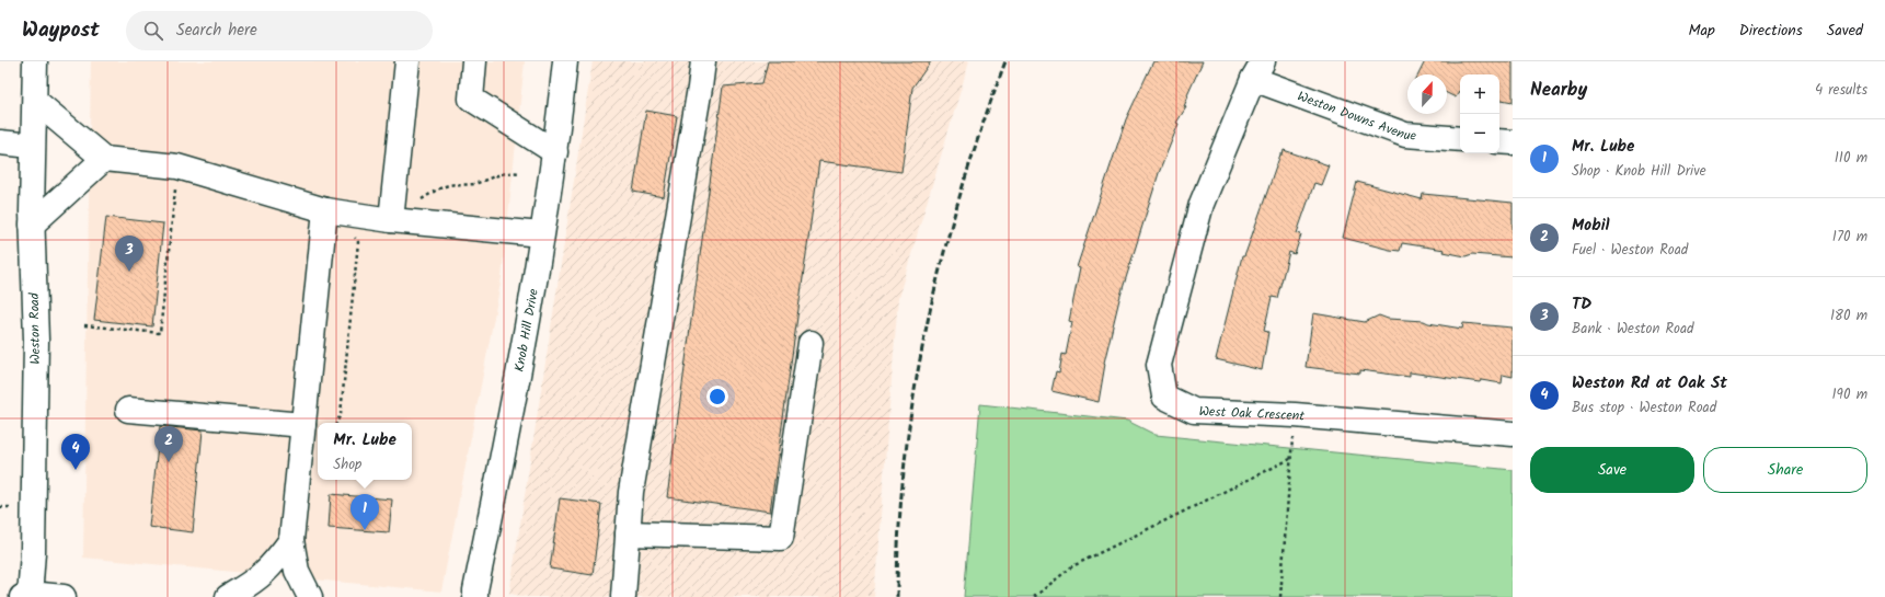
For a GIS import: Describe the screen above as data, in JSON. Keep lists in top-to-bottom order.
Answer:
{
  "streets": {
    "street": [
      "Weston Downs Avenue",
      "Weston Road",
      "Knob Hill Drive",
      "West Oak Crescent"
    ]
  },
  "crossings": [
    ["Weston Downs Avenue", "West Oak Crescent"]
  ],
  "north": "top",
  "page": {
    "header": "Waypost",
    "search": "Search here",
    "nav": ["Map", "Directions", "Saved"],
    "heading": ["Nearby", "4 results"],
    "map_buttons": ["+", "−"],
    "list": [
      {
        "mark": "1",
        "name": "Mr. Lube",
        "note": "Shop · Knob Hill Drive",
        "value": "110 m"
      },
      {
        "mark": "2",
        "name": "Mobil",
        "note": "Fuel · Weston Road",
        "value": "170 m"
      },
      {
        "mark": "3",
        "name": "TD",
        "note": "Bank · Weston Road",
        "value": "180 m"
      },
      {
        "mark": "4",
        "name": "Weston Rd at Oak St",
        "note": "Bus stop · Weston Road",
        "value": "190 m"
      }
    ],
    "pins": [
      "3",
      "2",
      "4",
      "1"
    ],
    "popup": ["Mr. Lube", "Shop"],
    "buttons": ["Save", "Share"]
  }
}
